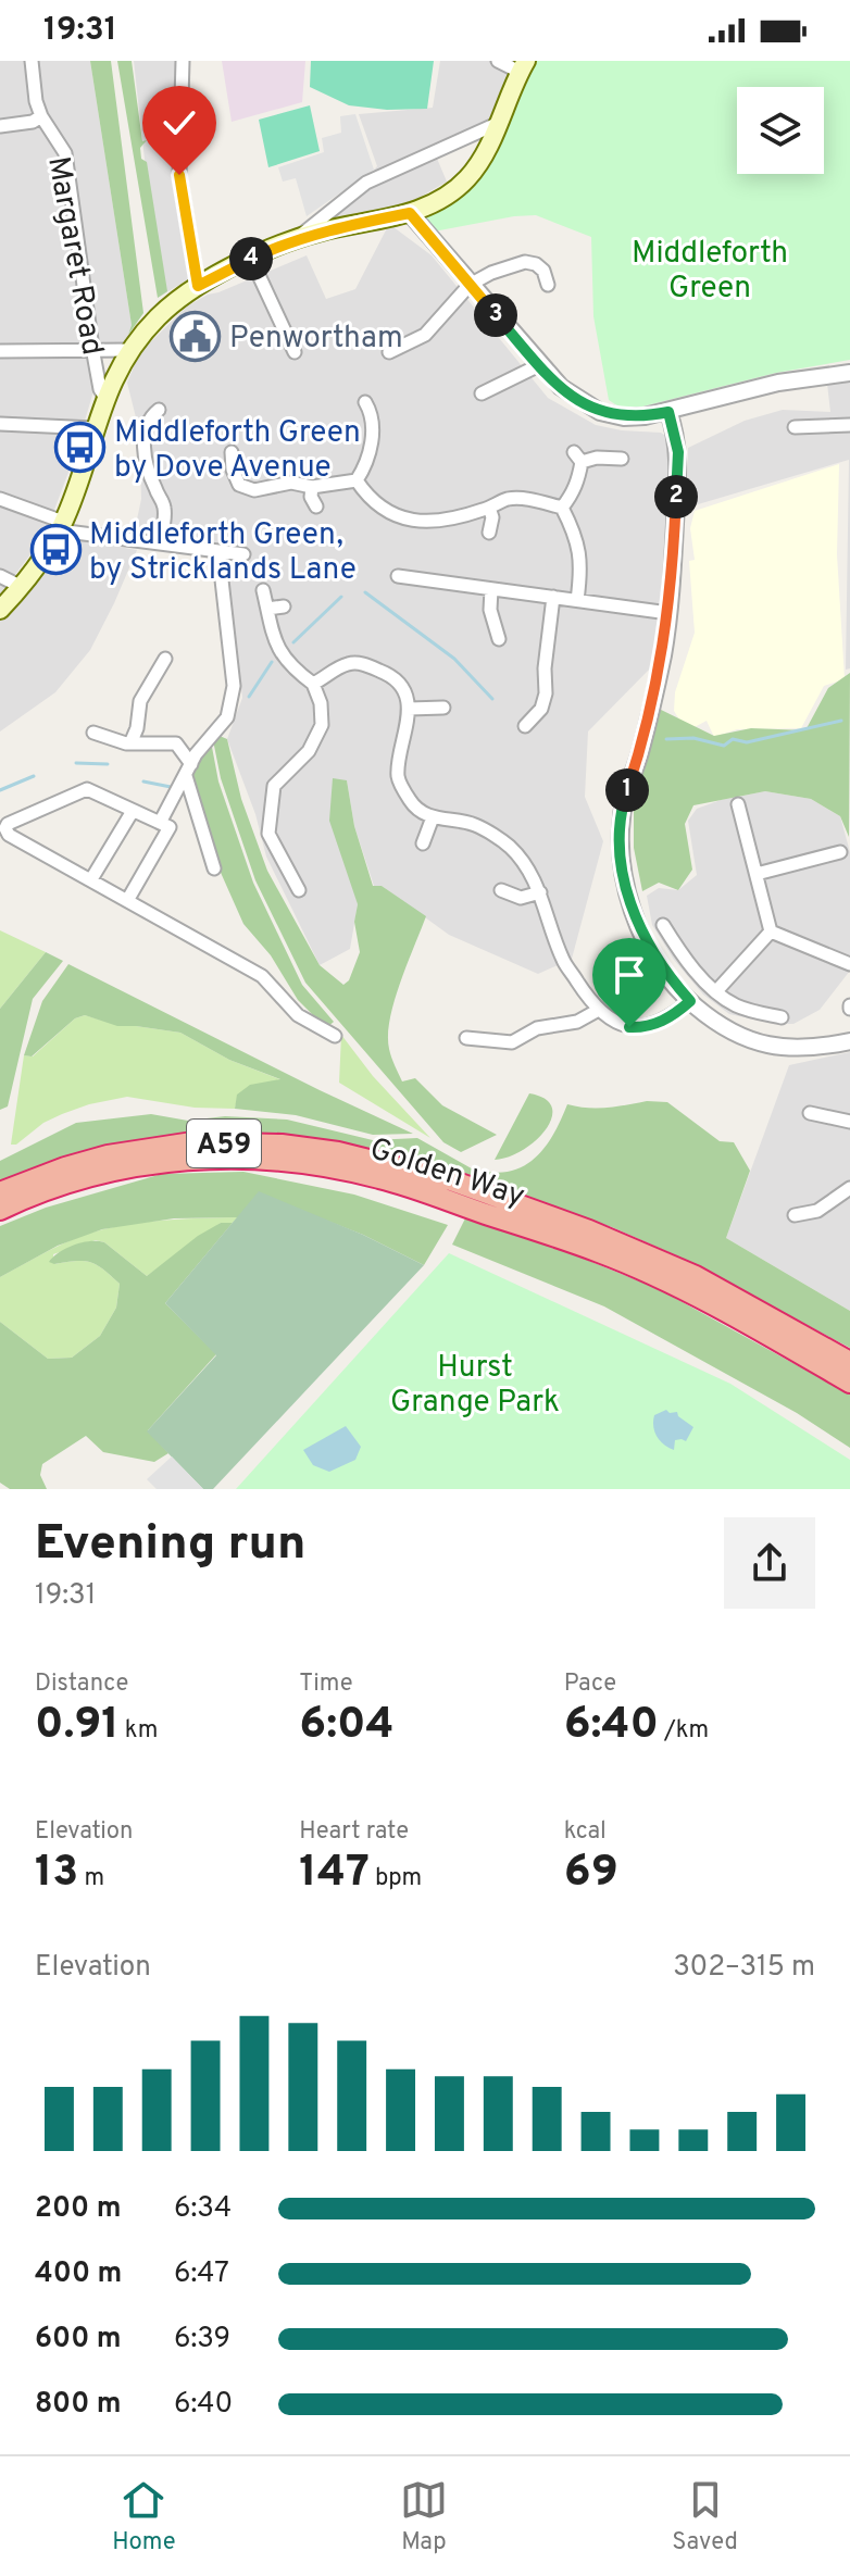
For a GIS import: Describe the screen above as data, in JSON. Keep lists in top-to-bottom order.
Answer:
{
  "streets": {
    "highway": ["A59", "Golden Way"],
    "street": ["Margaret Road"]
  },
  "parks": ["Middleforth Green", "Hurst Grange Park"],
  "places": {
    "public building": ["Penwortham"],
    "bus stop": ["Middleforth Green by Dove Avenue", "Middleforth Green, by Stricklands Lane"]
  },
  "page": {
    "status": "19:31",
    "pins": [
      "4",
      "3",
      "2",
      "1"
    ],
    "heading": ["Evening run", "19:31"],
    "stats": [
      ["Distance", "0.91 km"],
      ["Time", "6:04"],
      ["Pace", "6:40 /km"],
      ["Elevation", "13 m"],
      ["Heart rate", "147 bpm"],
      ["kcal", "69"]
    ],
    "chart": ["Elevation", "302–315 m"],
    "list": [
      {
        "name": "200 m",
        "note": "6:34"
      },
      {
        "name": "400 m",
        "note": "6:47"
      },
      {
        "name": "600 m",
        "note": "6:39"
      },
      {
        "name": "800 m",
        "note": "6:40"
      }
    ],
    "tabs": ["Home", "Map", "Saved"]
  }
}
